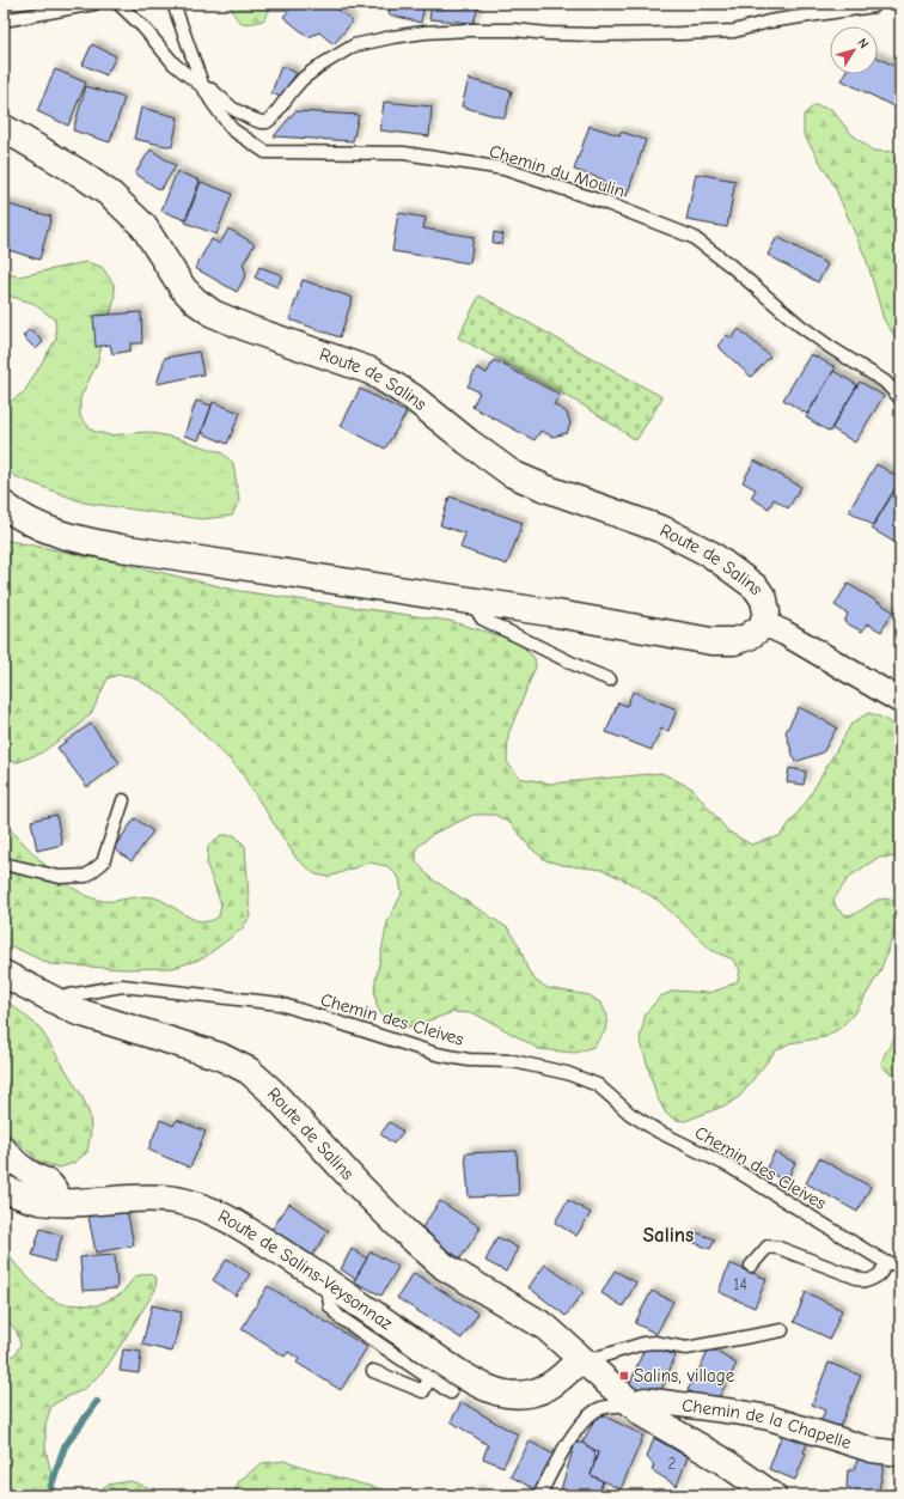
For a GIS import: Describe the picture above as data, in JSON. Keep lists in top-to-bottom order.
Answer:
{
  "streets": {
    "street": ["Route de Salins", "Route de Salins-Veysonnaz", "Chemin de la Chapelle"],
    "lane": ["Chemin du Moulin", "Chemin des Cleives"]
  },
  "crossings": [
    ["Route de Salins", "Chemin des Cleives"],
    ["Route de Salins", "Route de Salins-Veysonnaz"],
    ["Route de Salins", "Chemin de la Chapelle"]
  ],
  "districts": ["Salins"],
  "places": {
    "transit": ["Salins, village"]
  },
  "house_numbers": ["14", "1", "2"],
  "north": "top right"
}
